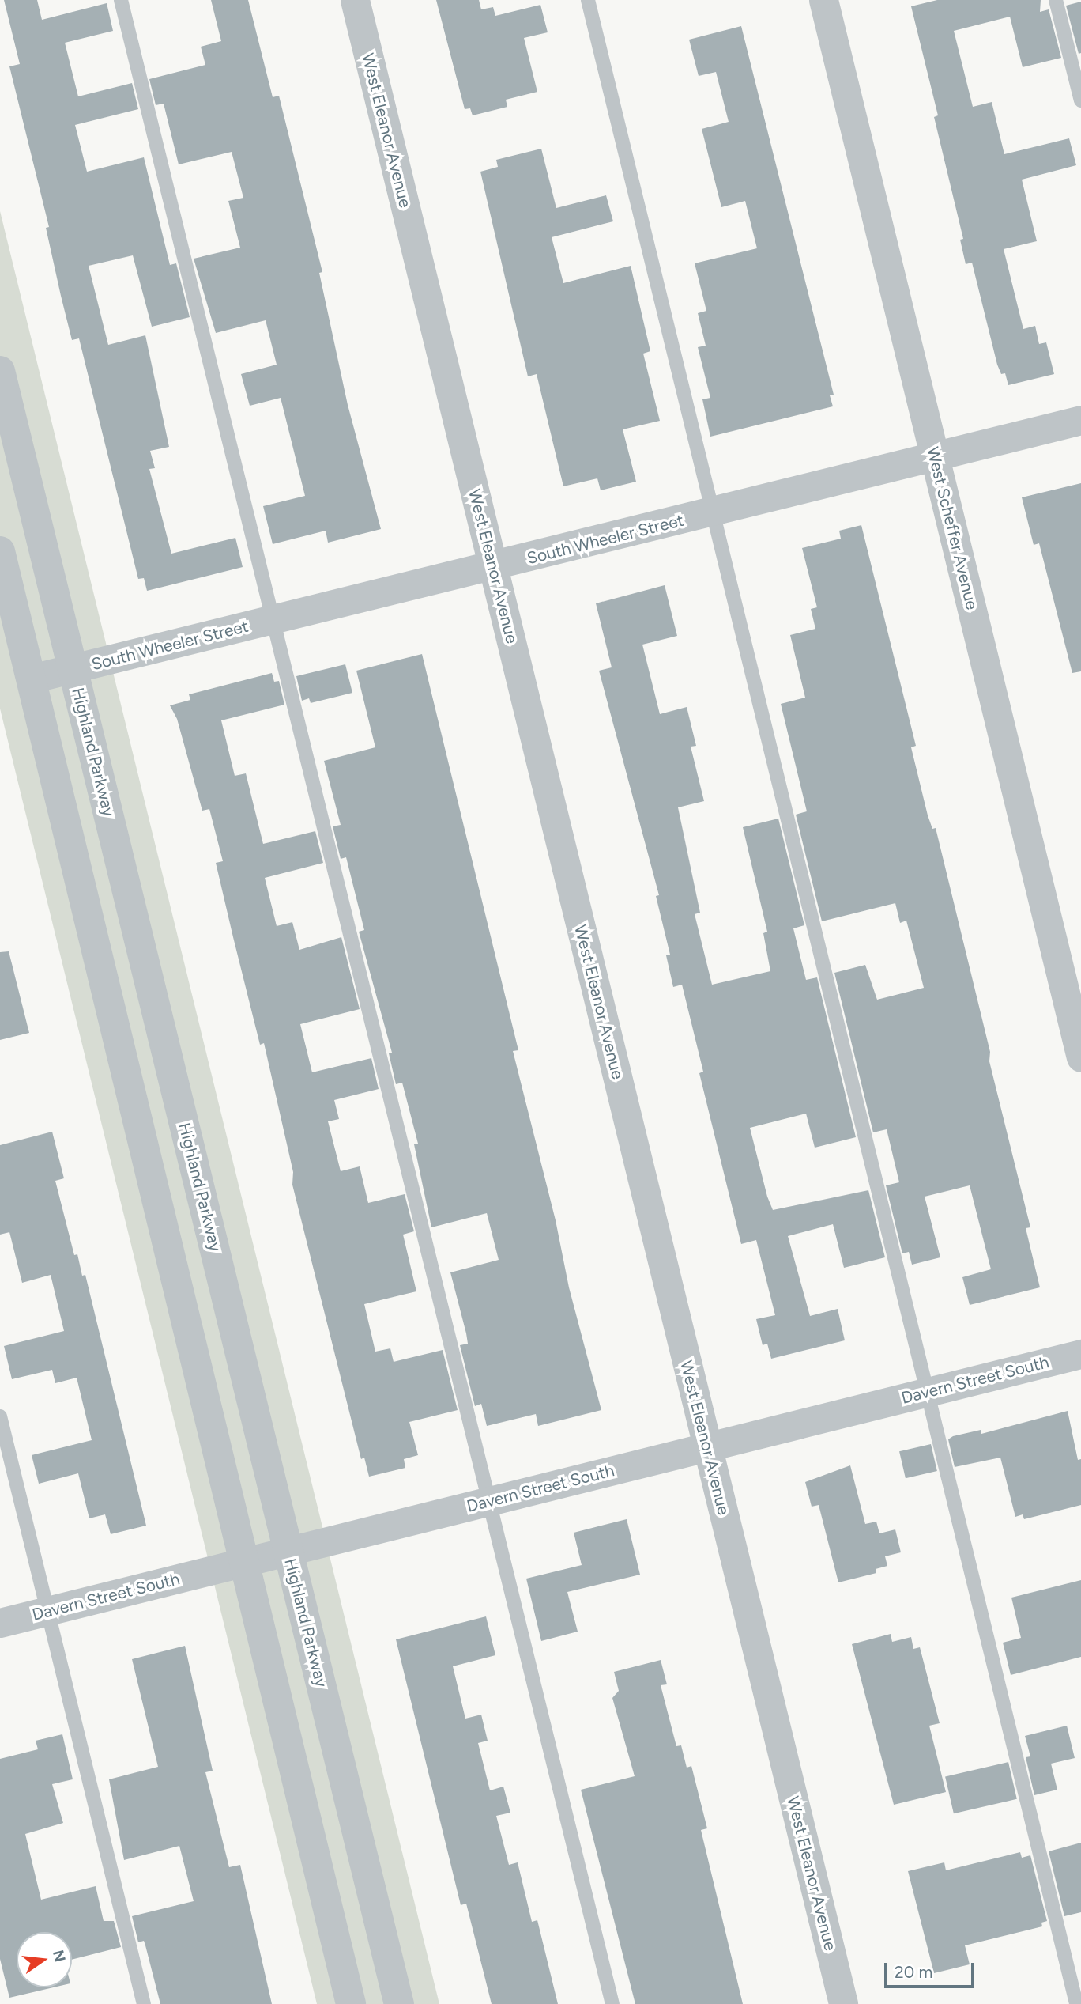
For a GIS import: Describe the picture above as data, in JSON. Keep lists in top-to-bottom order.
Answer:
{
  "streets": {
    "street": [
      "West Eleanor Avenue",
      "West Scheffer Avenue",
      "South Wheeler Street",
      "Highland Parkway",
      "Davern Street South"
    ]
  },
  "crossings": [
    ["West Eleanor Avenue", "South Wheeler Street"],
    ["West Eleanor Avenue", "Davern Street South"],
    ["West Scheffer Avenue", "South Wheeler Street"],
    ["South Wheeler Street", "Highland Parkway"],
    ["Highland Parkway", "Davern Street South"]
  ],
  "scale_bar": "20 m",
  "north": "right"
}
